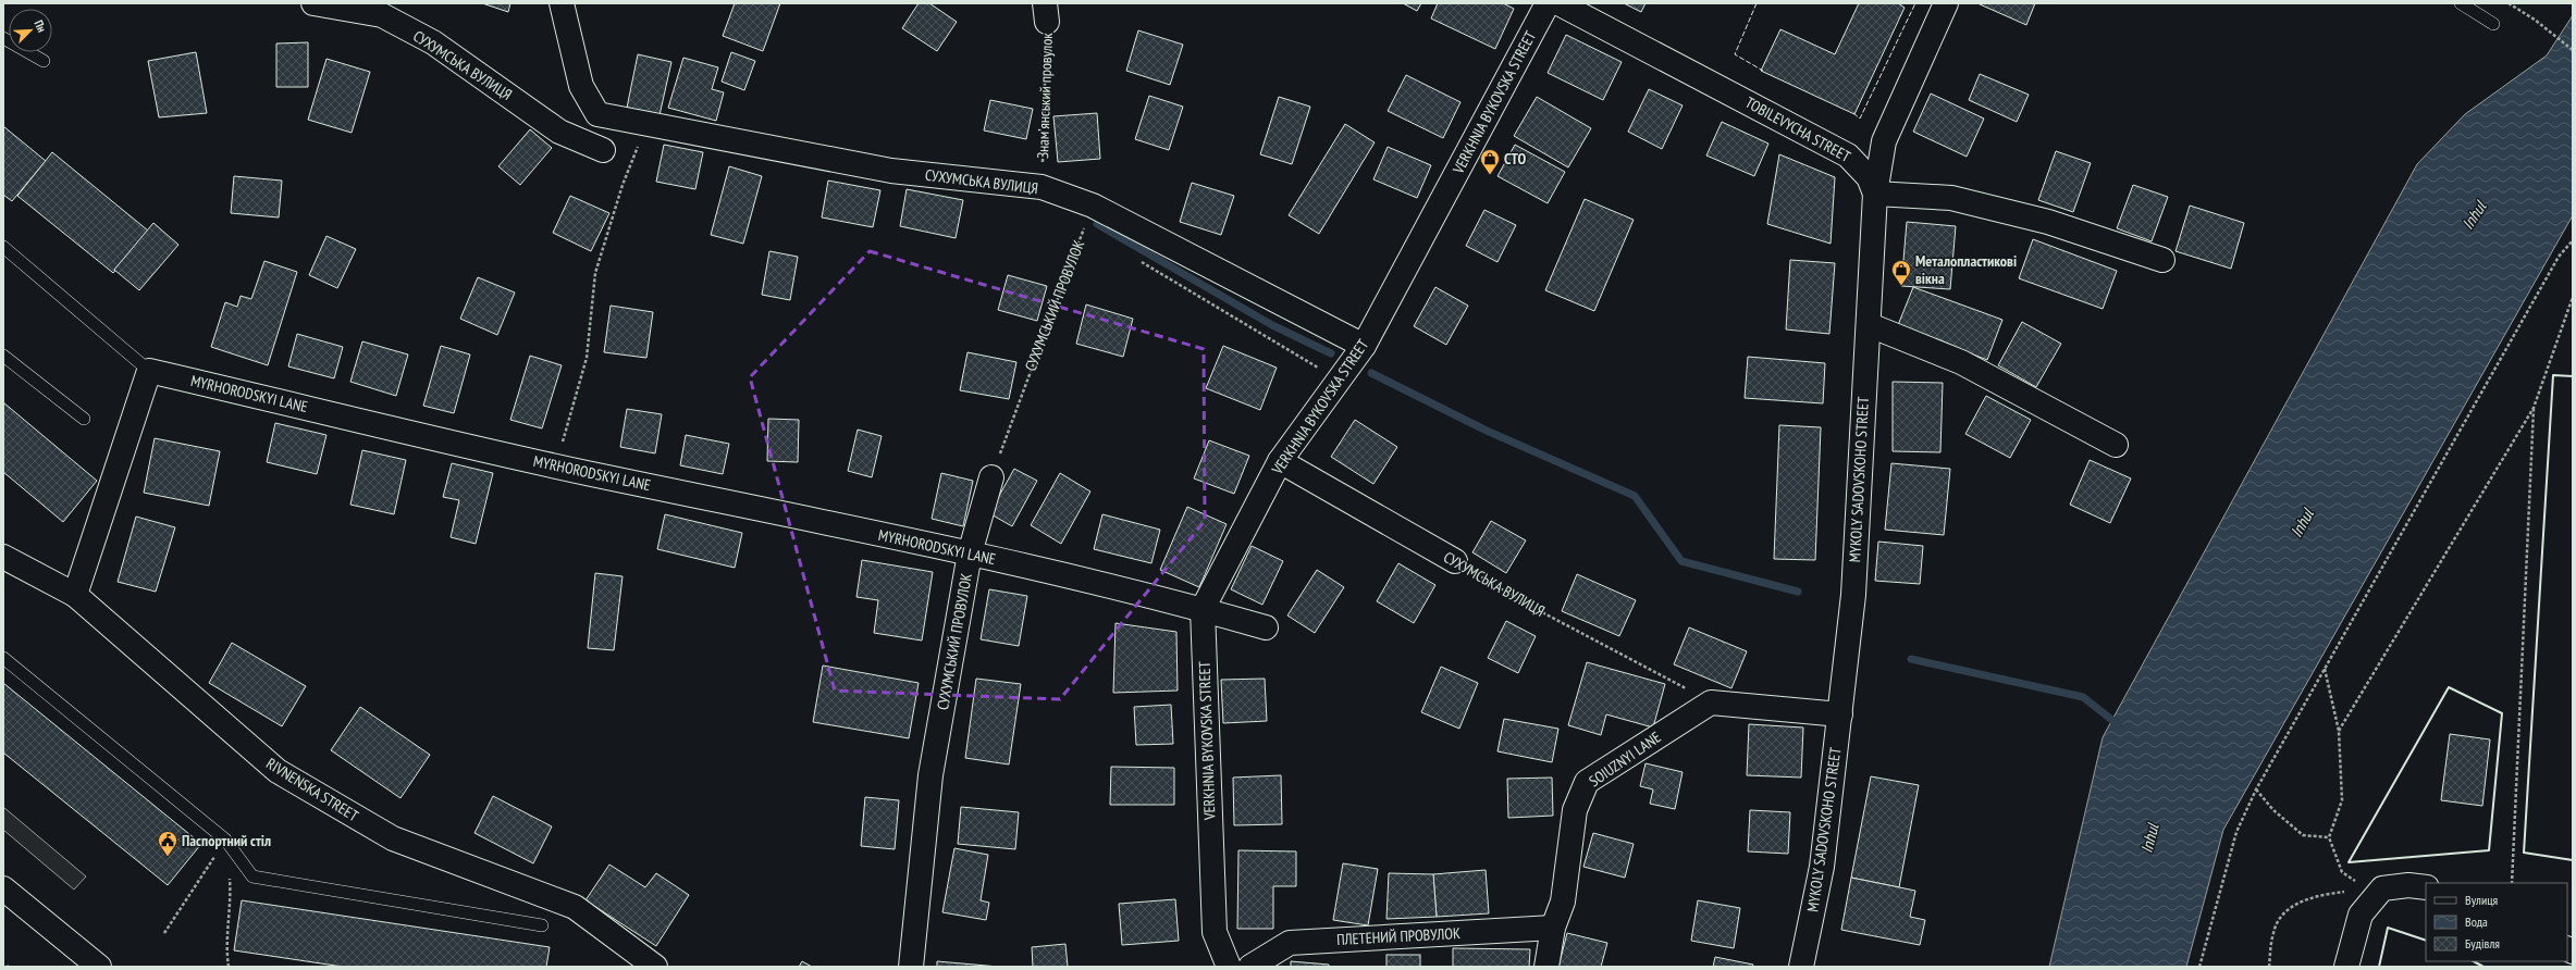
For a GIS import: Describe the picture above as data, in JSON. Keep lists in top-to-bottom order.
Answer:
{
  "streets": {
    "street": [
      "СУХУМСЬКА ВУЛИЦЯ",
      "VERKHNIA BYKOVSKA STREET",
      "TOBILEVYCHA STREET",
      "СУХУМСЬКИЙ ПРОВУЛОК",
      "MYRHORODSKYI LANE",
      "MYKOLY SADOVSKOHO STREET",
      "SOIUZNYI LANE",
      "RIVNENSKA STREET",
      "ПЛЕТЕНИЙ ПРОВУЛОК"
    ],
    "path": ["Знамʼянський провулок"]
  },
  "crossings": [
    ["СУХУМСЬКА ВУЛИЦЯ", "Знамʼянський провулок"],
    ["СУХУМСЬКА ВУЛИЦЯ", "VERKHNIA BYKOVSKA STREET"],
    ["СУХУМСЬКА ВУЛИЦЯ", "СУХУМСЬКИЙ ПРОВУЛОК"],
    ["СУХУМСЬКА ВУЛИЦЯ", "SOIUZNYI LANE"],
    ["VERKHNIA BYKOVSKA STREET", "MYRHORODSKYI LANE"],
    ["TOBILEVYCHA STREET", "MYKOLY SADOVSKOHO STREET"],
    ["СУХУМСЬКИЙ ПРОВУЛОК", "MYRHORODSKYI LANE"],
    ["SOIUZNYI LANE", "ПЛЕТЕНИЙ ПРОВУЛОК"]
  ],
  "water": ["Inhul"],
  "places": {
    "shop": ["СТО", "Металопластикові вікна"],
    "public building": ["Паспортний стіл"]
  },
  "legend": ["Вулиця", "Вода", "Будівля"],
  "north": "top right"
}
